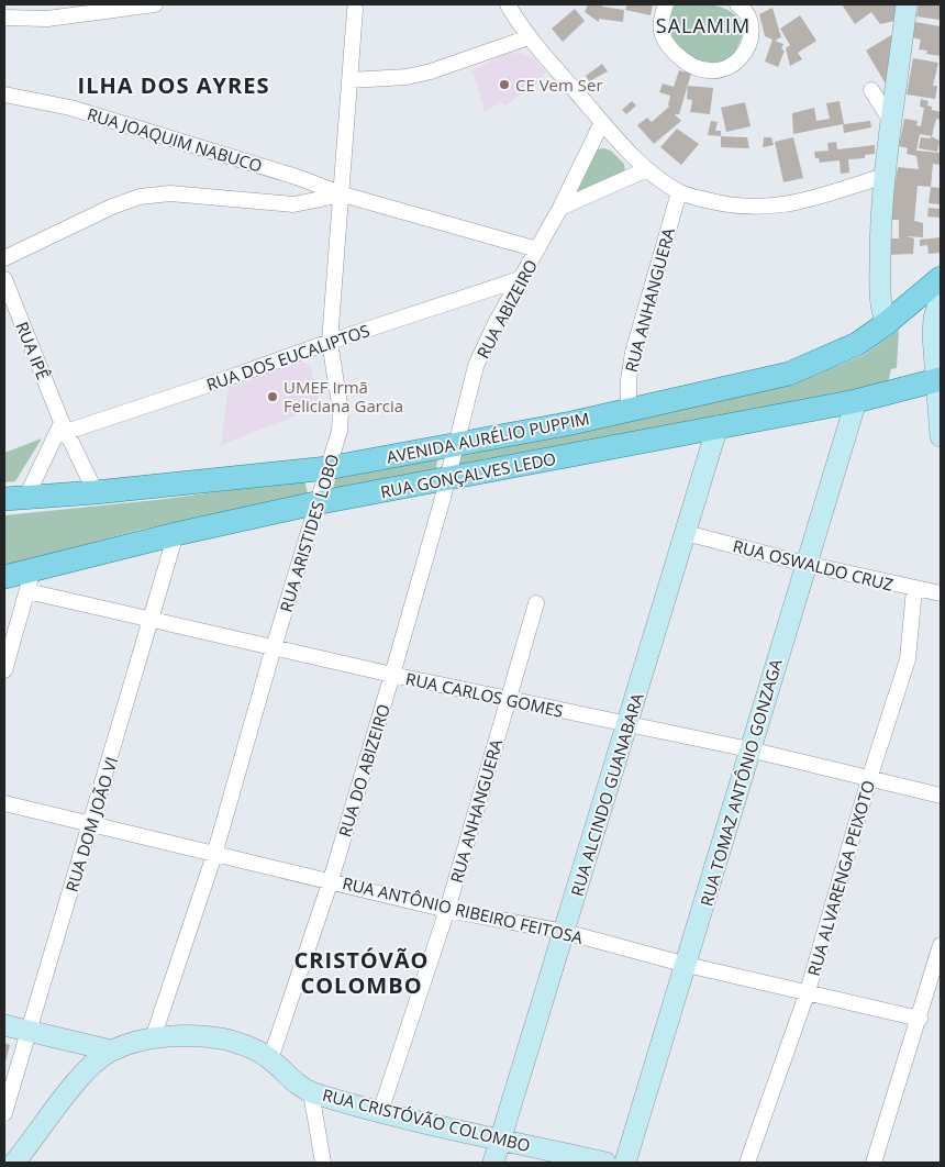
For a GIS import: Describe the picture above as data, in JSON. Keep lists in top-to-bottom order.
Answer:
{
  "streets": {
    "main road": ["AVENIDA AURÉLIO PUPPIM", "RUA GONÇALVES LEDO"],
    "street": [
      "RUA JOAQUIM NABUCO",
      "RUA ANHANGUERA",
      "RUA ABIZEIRO",
      "RUA IPÊ",
      "RUA DOS EUCALIPTOS",
      "RUA ARISTIDES LOBO",
      "RUA OSWALDO CRUZ",
      "RUA CARLOS GOMES",
      "RUA DO ABIZEIRO",
      "RUA TOMAZ ANTÔNIO GONZAGA",
      "RUA ALCINDO GUANABARA",
      "RUA DOM JOÃO VI",
      "RUA ALVARENGA PEIXOTO",
      "RUA ANTÔNIO RIBEIRO FEITOSA",
      "RUA CRISTÓVÃO COLOMBO"
    ]
  },
  "crossings": [
    ["RUA JOAQUIM NABUCO", "RUA ABIZEIRO"],
    ["RUA JOAQUIM NABUCO", "RUA ARISTIDES LOBO"],
    ["RUA ANHANGUERA", "AVENIDA AURÉLIO PUPPIM"],
    ["RUA ANHANGUERA", "RUA CARLOS GOMES"],
    ["RUA ANHANGUERA", "RUA ANTÔNIO RIBEIRO FEITOSA"],
    ["RUA ANHANGUERA", "RUA CRISTÓVÃO COLOMBO"],
    ["RUA ABIZEIRO", "RUA DOS EUCALIPTOS"],
    ["RUA ABIZEIRO", "AVENIDA AURÉLIO PUPPIM"],
    ["RUA ABIZEIRO", "RUA GONÇALVES LEDO"],
    ["RUA ABIZEIRO", "RUA DO ABIZEIRO"],
    ["RUA IPÊ", "RUA DOS EUCALIPTOS"],
    ["RUA IPÊ", "AVENIDA AURÉLIO PUPPIM"],
    ["RUA DOS EUCALIPTOS", "RUA ARISTIDES LOBO"],
    ["AVENIDA AURÉLIO PUPPIM", "RUA ARISTIDES LOBO"],
    ["RUA GONÇALVES LEDO", "RUA ARISTIDES LOBO"],
    ["RUA GONÇALVES LEDO", "RUA CARLOS GOMES"],
    ["RUA GONÇALVES LEDO", "RUA DO ABIZEIRO"],
    ["RUA GONÇALVES LEDO", "RUA TOMAZ ANTÔNIO GONZAGA"],
    ["RUA GONÇALVES LEDO", "RUA ALCINDO GUANABARA"],
    ["RUA GONÇALVES LEDO", "RUA DOM JOÃO VI"],
    ["RUA ARISTIDES LOBO", "RUA CARLOS GOMES"],
    ["RUA ARISTIDES LOBO", "RUA ANTÔNIO RIBEIRO FEITOSA"],
    ["RUA ARISTIDES LOBO", "RUA CRISTÓVÃO COLOMBO"],
    ["RUA OSWALDO CRUZ", "RUA TOMAZ ANTÔNIO GONZAGA"],
    ["RUA OSWALDO CRUZ", "RUA ALCINDO GUANABARA"],
    ["RUA OSWALDO CRUZ", "RUA ALVARENGA PEIXOTO"],
    ["RUA CARLOS GOMES", "RUA DO ABIZEIRO"],
    ["RUA CARLOS GOMES", "RUA TOMAZ ANTÔNIO GONZAGA"],
    ["RUA CARLOS GOMES", "RUA ALCINDO GUANABARA"],
    ["RUA CARLOS GOMES", "RUA DOM JOÃO VI"],
    ["RUA CARLOS GOMES", "RUA ALVARENGA PEIXOTO"],
    ["RUA DO ABIZEIRO", "RUA ANTÔNIO RIBEIRO FEITOSA"],
    ["RUA DO ABIZEIRO", "RUA CRISTÓVÃO COLOMBO"],
    ["RUA TOMAZ ANTÔNIO GONZAGA", "RUA ANTÔNIO RIBEIRO FEITOSA"],
    ["RUA ALCINDO GUANABARA", "RUA ANTÔNIO RIBEIRO FEITOSA"],
    ["RUA ALCINDO GUANABARA", "RUA CRISTÓVÃO COLOMBO"],
    ["RUA DOM JOÃO VI", "RUA ANTÔNIO RIBEIRO FEITOSA"],
    ["RUA DOM JOÃO VI", "RUA CRISTÓVÃO COLOMBO"],
    ["RUA ALVARENGA PEIXOTO", "RUA ANTÔNIO RIBEIRO FEITOSA"]
  ],
  "districts": ["SALAMIM", "ILHA DOS AYRES", "CRISTÓVÃO COLOMBO"],
  "places": ["CE Vem Ser", "UMEF Irmã Feliciana Garcia"]
}
